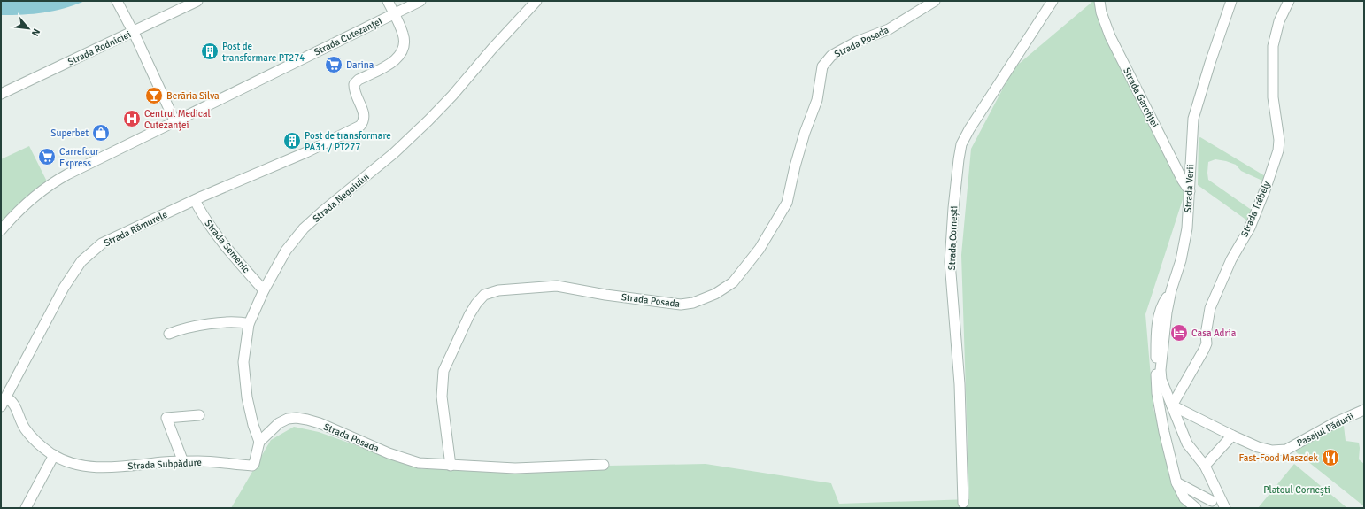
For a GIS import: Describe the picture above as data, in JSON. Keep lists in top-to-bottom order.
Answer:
{
  "streets": {
    "street": [
      "Strada Cutezanței",
      "Strada Posada",
      "Strada Rodniciei",
      "Strada Garofiței",
      "Strada Verii",
      "Strada Negoiului",
      "Strada Trébely",
      "Strada Rămurele",
      "Strada Cornești",
      "Strada Semenic",
      "Pasajul Pădurii",
      "Strada Subpădure"
    ]
  },
  "crossings": [
    ["Strada Cutezanței", "Strada Rămurele"],
    ["Strada Posada", "Strada Negoiului"],
    ["Strada Posada", "Strada Subpădure"],
    ["Strada Garofiței", "Strada Verii"],
    ["Strada Verii", "Strada Trébely"],
    ["Strada Negoiului", "Strada Semenic"],
    ["Strada Negoiului", "Strada Subpădure"],
    ["Strada Rămurele", "Strada Semenic"],
    ["Strada Rămurele", "Strada Subpădure"]
  ],
  "parks": ["Platoul Cornești"],
  "places": {
    "building": ["Post de transformare PT274", "Post de transformare PA31 / PT277"],
    "supermarket": ["Darina", "Carrefour Express"],
    "bar": ["Berăria Silva"],
    "hospital": ["Centrul Medical Cutezanței"],
    "shop": ["Superbet"],
    "hotel": ["Casa Adria"],
    "restaurant": ["Fast-Food Maszdek"]
  },
  "north": "bottom right"
}
